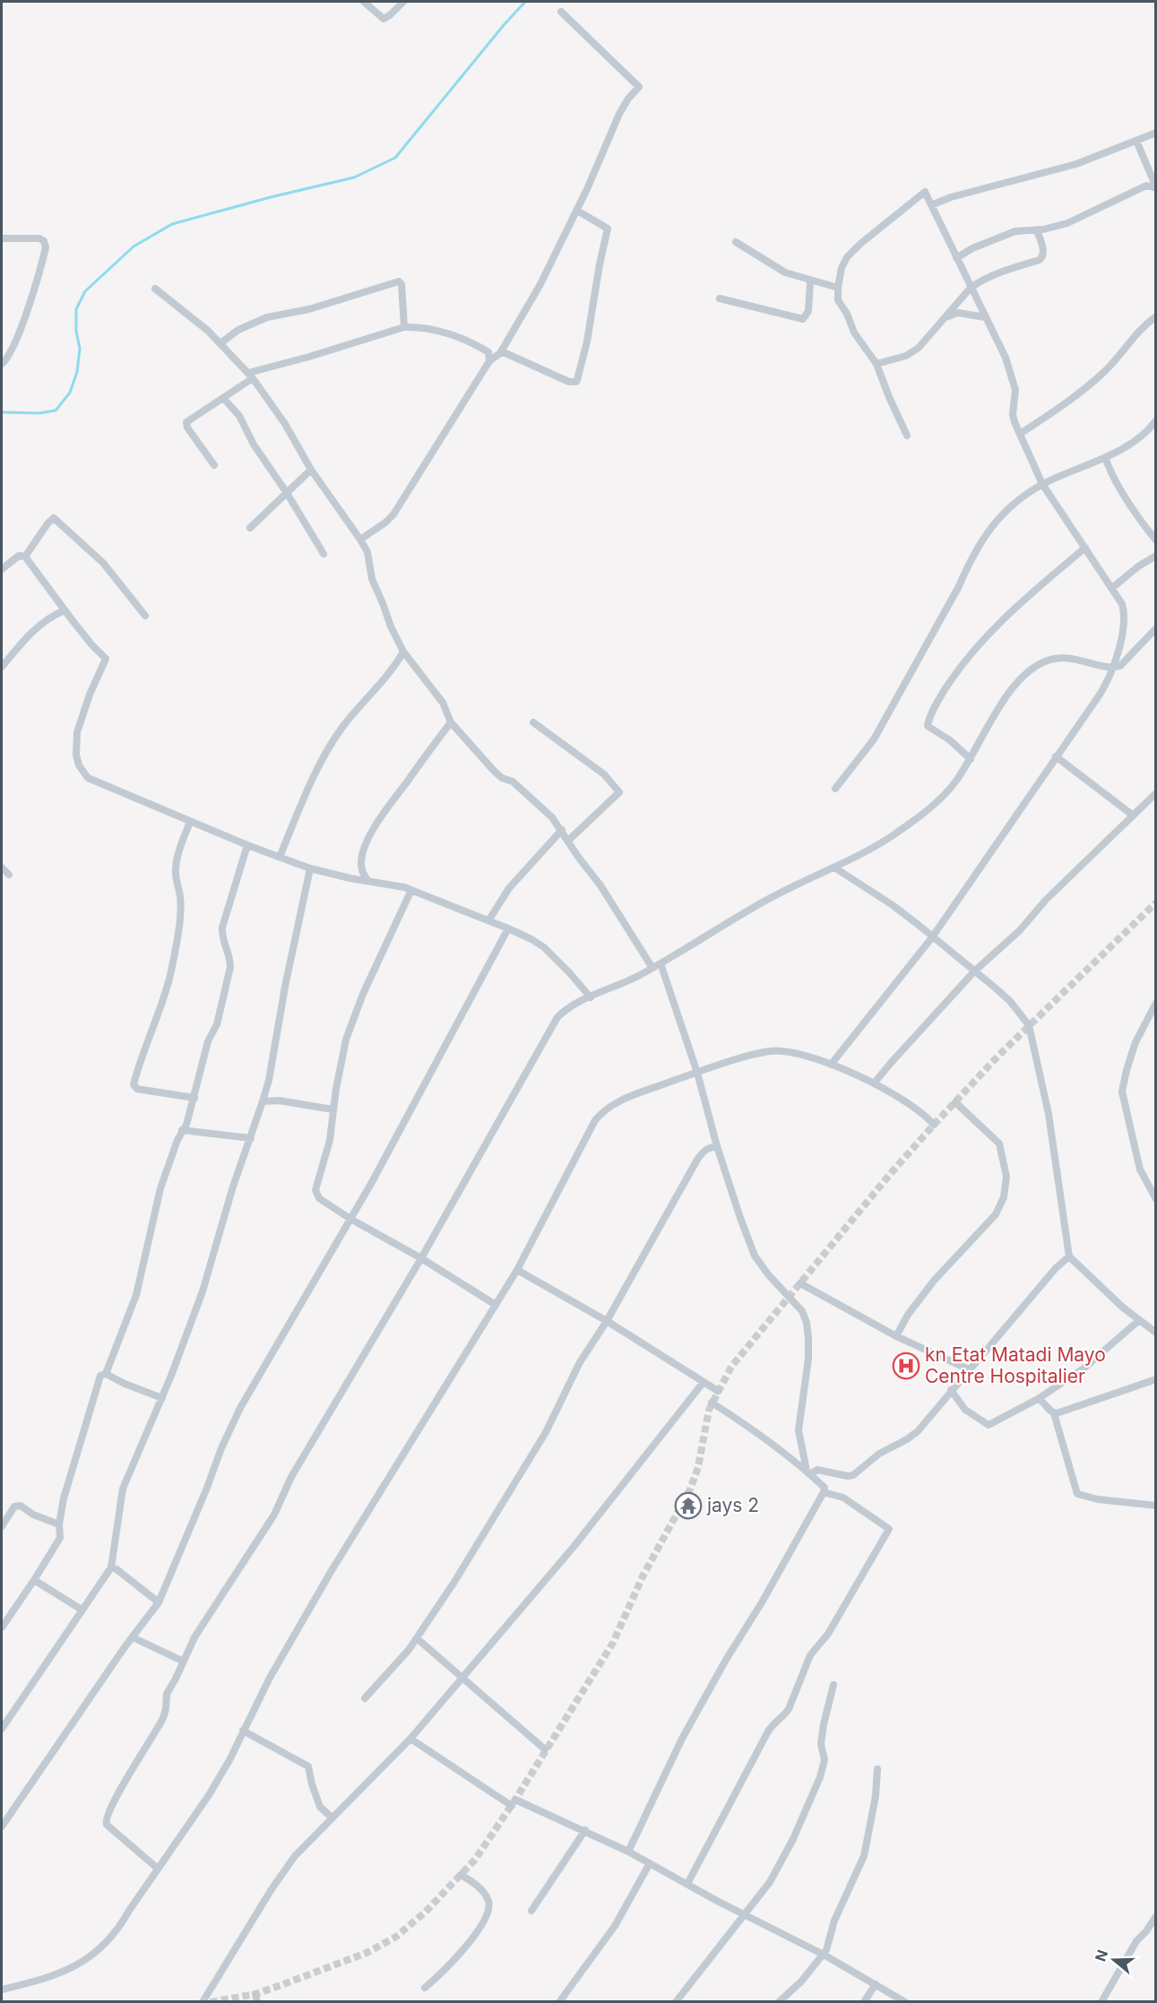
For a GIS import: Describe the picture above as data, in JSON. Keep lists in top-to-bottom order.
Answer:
{
  "places": {
    "hospital": ["kn Etat Matadi Mayo Centre Hospitalier"],
    "temple": ["jays 2"]
  },
  "north": "left"
}
